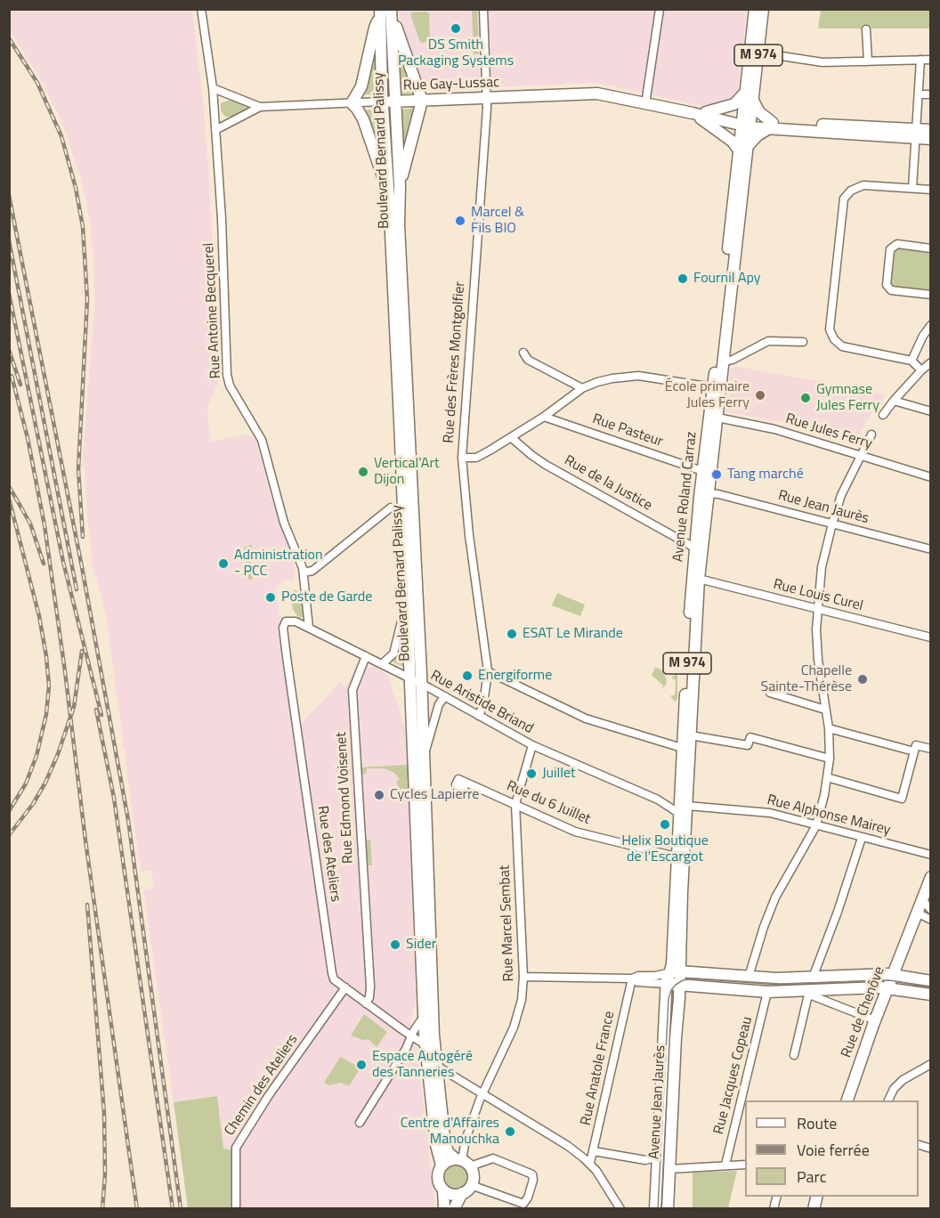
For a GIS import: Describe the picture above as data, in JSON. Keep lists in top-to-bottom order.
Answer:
{
  "streets": {
    "main road": [
      "M 974",
      "Rue Gay-Lussac",
      "Boulevard Bernard Palissy",
      "Avenue Roland Carraz",
      "Rue de Chenôve",
      "Avenue Jean Jaurès"
    ],
    "street": [
      "Rue Antoine Becquerel",
      "Rue des Frères Montgolfier",
      "Rue Pasteur",
      "Rue Jules Ferry",
      "Rue de la Justice",
      "Rue Jean Jaurès",
      "Rue Louis Curel",
      "Rue Aristide Briand",
      "Rue Edmond Voisenet",
      "Rue du 6 Juillet",
      "Rue Alphonse Mairey",
      "Rue des Ateliers",
      "Rue Marcel Sembat",
      "Rue Anatole France",
      "Rue Jacques Copeau",
      "Chemin des Ateliers"
    ]
  },
  "crossings": [
    ["M 974", "Avenue Roland Carraz"],
    ["Rue Gay-Lussac", "Boulevard Bernard Palissy"],
    ["Rue Gay-Lussac", "Rue Antoine Becquerel"],
    ["Rue Gay-Lussac", "Rue des Frères Montgolfier"],
    ["Rue Gay-Lussac", "Avenue Roland Carraz"],
    ["Boulevard Bernard Palissy", "Rue Aristide Briand"],
    ["Boulevard Bernard Palissy", "Rue des Ateliers"],
    ["Rue Antoine Becquerel", "Rue Aristide Briand"],
    ["Rue des Frères Montgolfier", "Rue Aristide Briand"],
    ["Rue Pasteur", "Avenue Roland Carraz"],
    ["Rue Jules Ferry", "Avenue Roland Carraz"],
    ["Rue de la Justice", "Avenue Roland Carraz"],
    ["Avenue Roland Carraz", "Rue Jean Jaurès"],
    ["Avenue Roland Carraz", "Rue Louis Curel"],
    ["Avenue Roland Carraz", "Rue Aristide Briand"],
    ["Avenue Roland Carraz", "Rue du 6 Juillet"],
    ["Avenue Roland Carraz", "Rue Alphonse Mairey"],
    ["Avenue Roland Carraz", "Avenue Jean Jaurès"],
    ["Rue Aristide Briand", "Rue Edmond Voisenet"],
    ["Rue Aristide Briand", "Rue Alphonse Mairey"],
    ["Rue Aristide Briand", "Rue des Ateliers"],
    ["Rue Aristide Briand", "Rue Marcel Sembat"],
    ["Rue Edmond Voisenet", "Rue des Ateliers"],
    ["Rue du 6 Juillet", "Rue Marcel Sembat"],
    ["Rue des Ateliers", "Rue Marcel Sembat"],
    ["Rue des Ateliers", "Rue Anatole France"],
    ["Rue des Ateliers", "Chemin des Ateliers"]
  ],
  "places": [
    "DS Smith Packaging Systems",
    "Marcel & Fils BIO",
    "Fournil Apy",
    "École primaire Jules Ferry",
    "Gymnase Jules Ferry",
    "Vertical'Art Dijon",
    "Tang marché",
    "Administration - PCC",
    "Poste de Garde",
    "ESAT Le Mirande",
    "Energiforme",
    "Chapelle Sainte-Thérèse",
    "Juillet",
    "Cycles Lapierre",
    "Helix Boutique de l'Escargot",
    "Sider",
    "Espace Autogéré des Tanneries",
    "Centre d'Affaires Manouchka"
  ],
  "legend": ["Route", "Voie ferrée", "Parc"]
}
